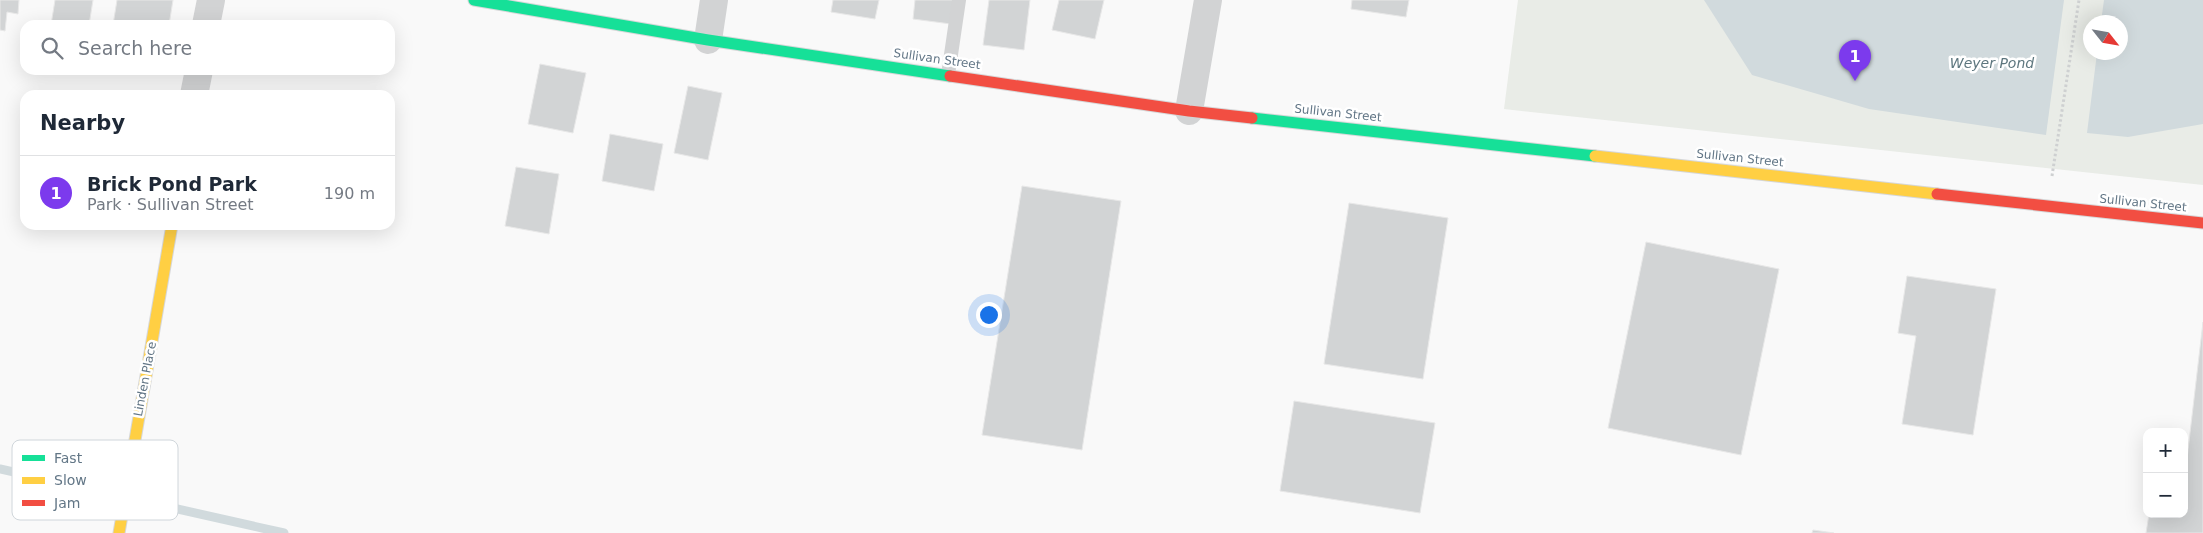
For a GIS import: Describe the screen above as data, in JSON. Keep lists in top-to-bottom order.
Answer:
{
  "streets": {
    "street": ["Sullivan Street", "Linden Place"]
  },
  "water": ["Weyer Pond"],
  "legend": ["Fast", "Slow", "Jam"],
  "north": "bottom right",
  "page": {
    "search": "Search here",
    "pins": "1",
    "heading": "Nearby",
    "list": [
      {
        "mark": "1",
        "name": "Brick Pond Park",
        "note": "Park · Sullivan Street",
        "value": "190 m"
      }
    ],
    "map_buttons": ["+", "−"]
  }
}
